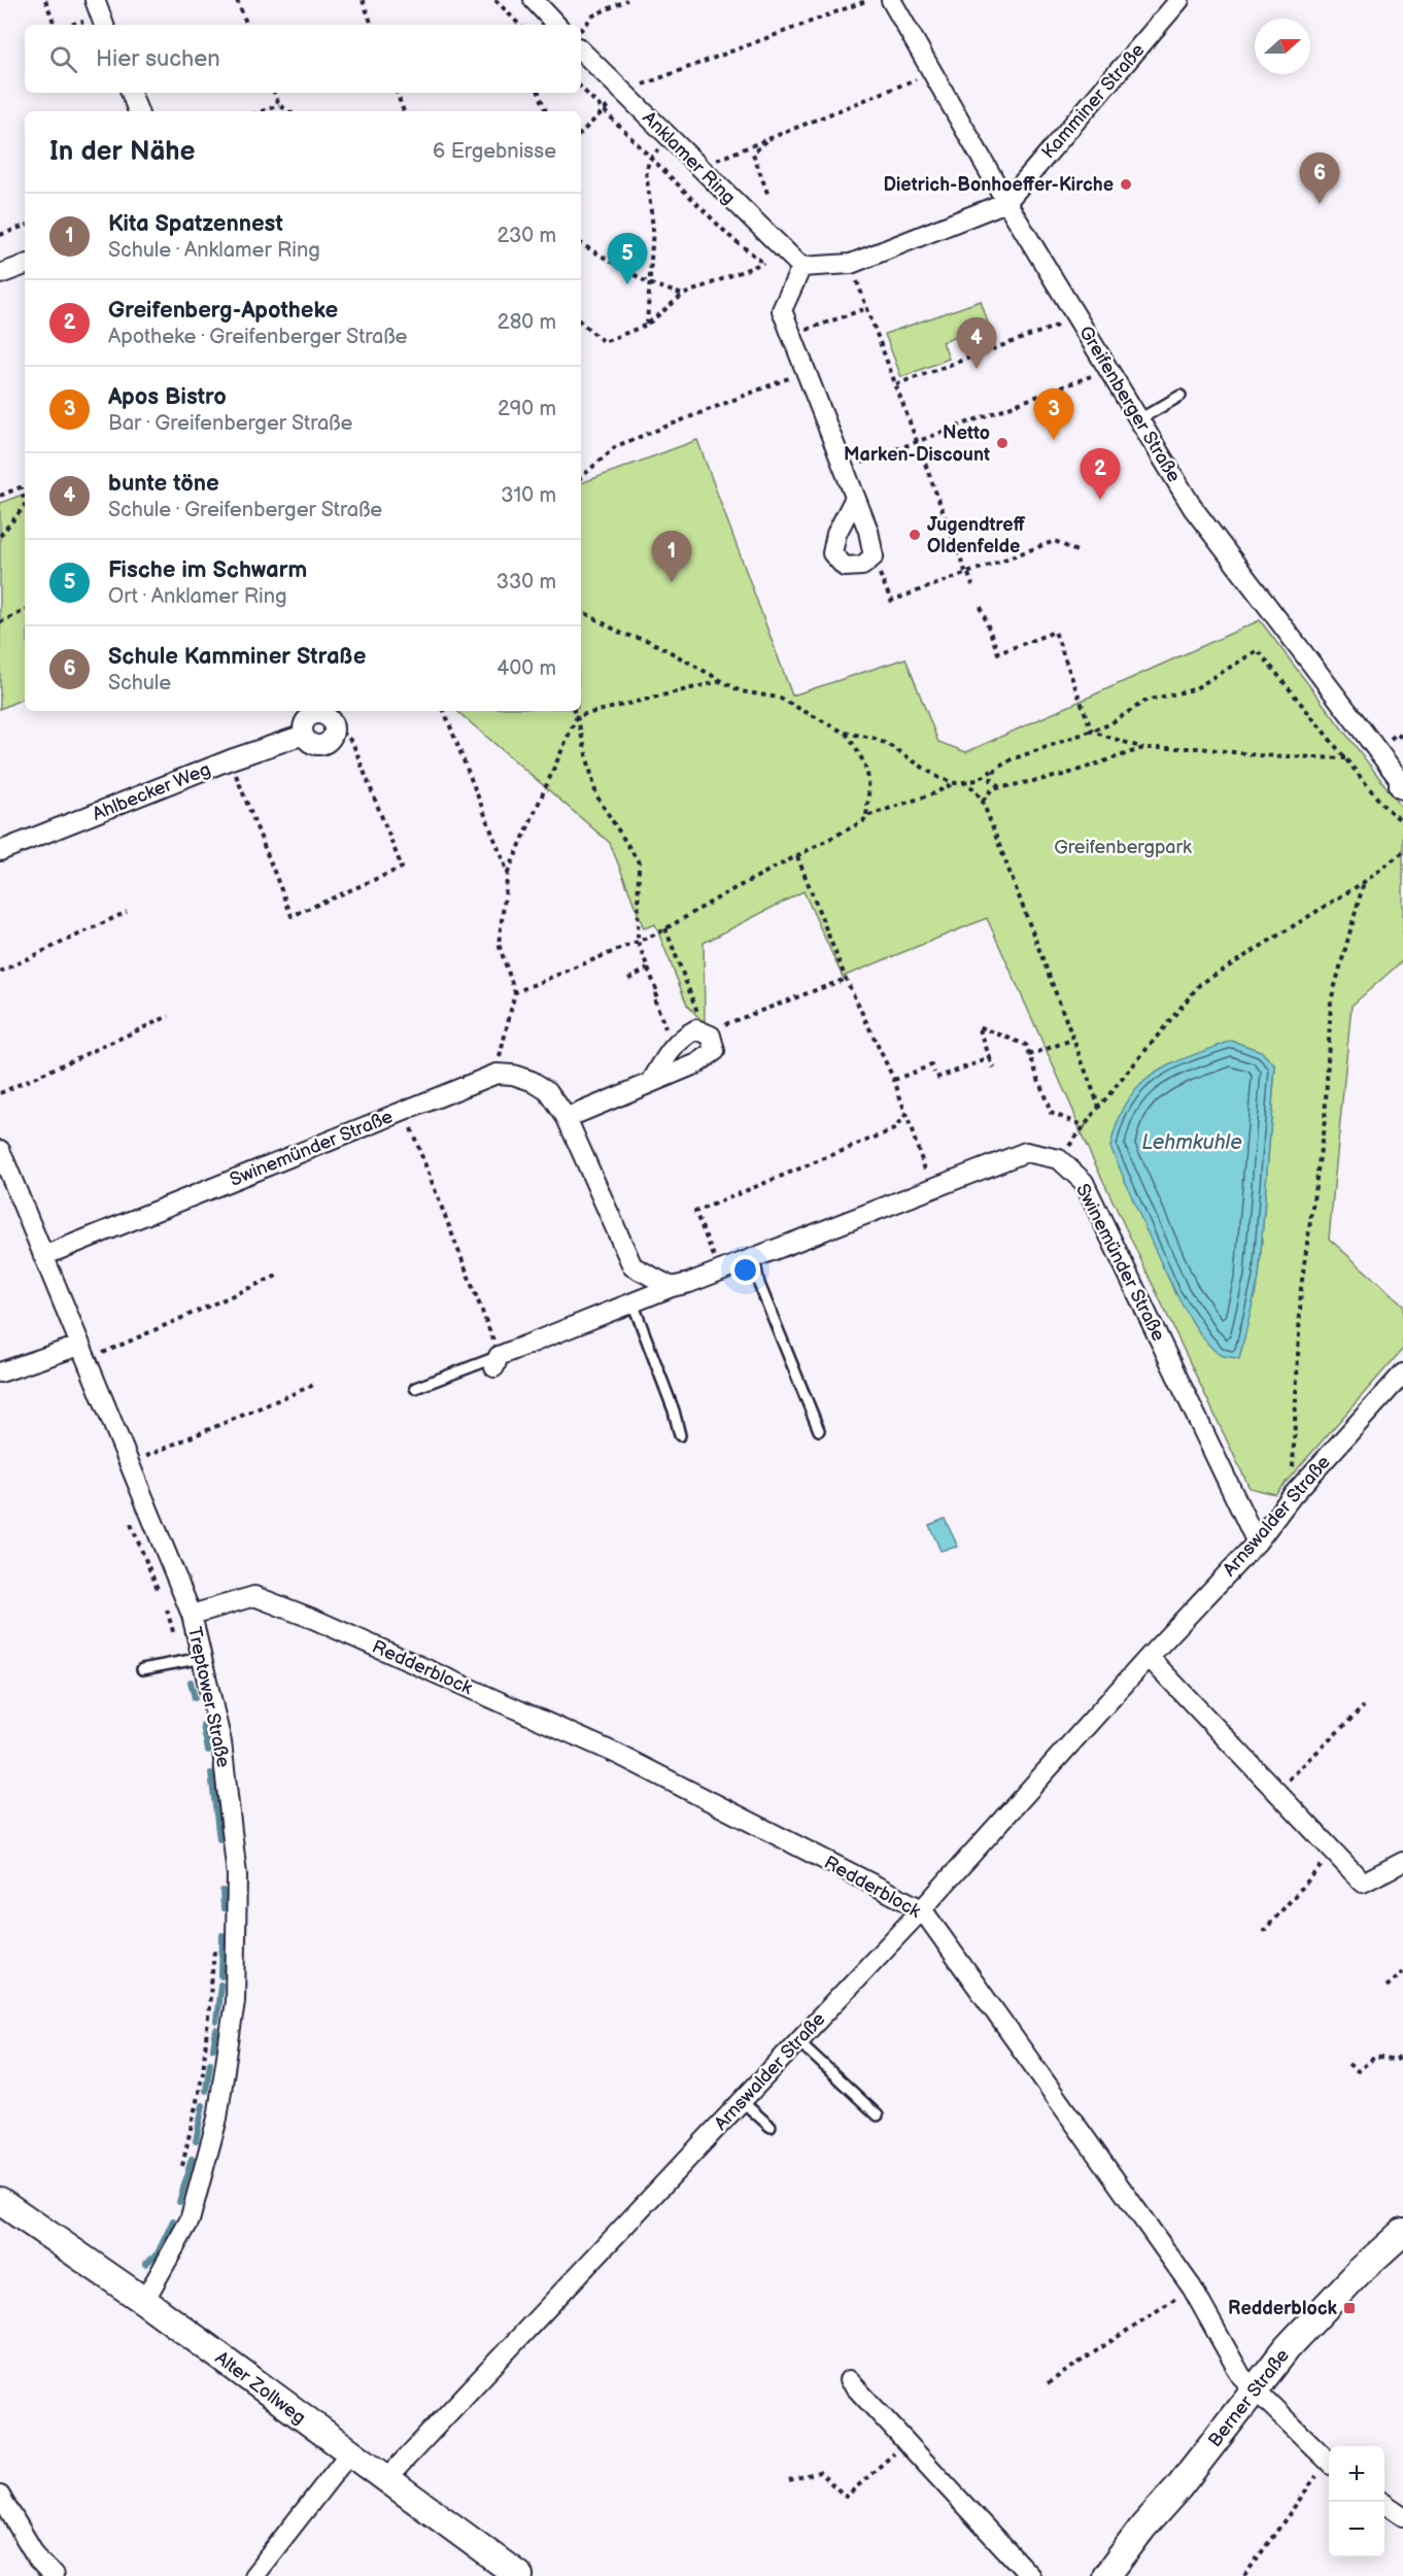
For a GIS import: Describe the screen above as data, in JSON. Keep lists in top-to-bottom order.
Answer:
{
  "streets": {
    "street": [
      "Kamminer Straße",
      "Anklamer Ring",
      "Greifenberger Straße",
      "Ahlbecker Weg",
      "Swinemünder Straße",
      "Arnswalder Straße",
      "Redderblock",
      "Treptower Straße",
      "Alter Zollweg",
      "Berner Straße"
    ]
  },
  "crossings": [
    ["Kamminer Straße", "Greifenberger Straße"],
    ["Swinemünder Straße", "Arnswalder Straße"],
    ["Swinemünder Straße", "Treptower Straße"],
    ["Arnswalder Straße", "Redderblock"],
    ["Arnswalder Straße", "Alter Zollweg"],
    ["Redderblock", "Treptower Straße"],
    ["Redderblock", "Berner Straße"],
    ["Treptower Straße", "Alter Zollweg"]
  ],
  "water": ["Lehmkuhle"],
  "parks": ["Greifenbergpark"],
  "places": {
    "other": ["Dietrich-Bonhoeffer-Kirche", "Netto Marken-Discount", "Jugendtreff Oldenfelde"],
    "transit": ["Redderblock"]
  },
  "north": "right",
  "page": {
    "search": "Hier suchen",
    "heading": ["In der Nähe", "6 Ergebnisse"],
    "pins": [
      "6",
      "5",
      "4",
      "3",
      "2",
      "1"
    ],
    "list": [
      {
        "mark": "1",
        "name": "Kita Spatzennest",
        "note": "Schule · Anklamer Ring",
        "value": "230 m"
      },
      {
        "mark": "2",
        "name": "Greifenberg-Apotheke",
        "note": "Apotheke · Greifenberger Straße",
        "value": "280 m"
      },
      {
        "mark": "3",
        "name": "Apos Bistro",
        "note": "Bar · Greifenberger Straße",
        "value": "290 m"
      },
      {
        "mark": "4",
        "name": "bunte töne",
        "note": "Schule · Greifenberger Straße",
        "value": "310 m"
      },
      {
        "mark": "5",
        "name": "Fische im Schwarm",
        "note": "Ort · Anklamer Ring",
        "value": "330 m"
      },
      {
        "mark": "6",
        "name": "Schule Kamminer Straße",
        "note": "Schule",
        "value": "400 m"
      }
    ],
    "map_buttons": ["+", "−"]
  }
}
